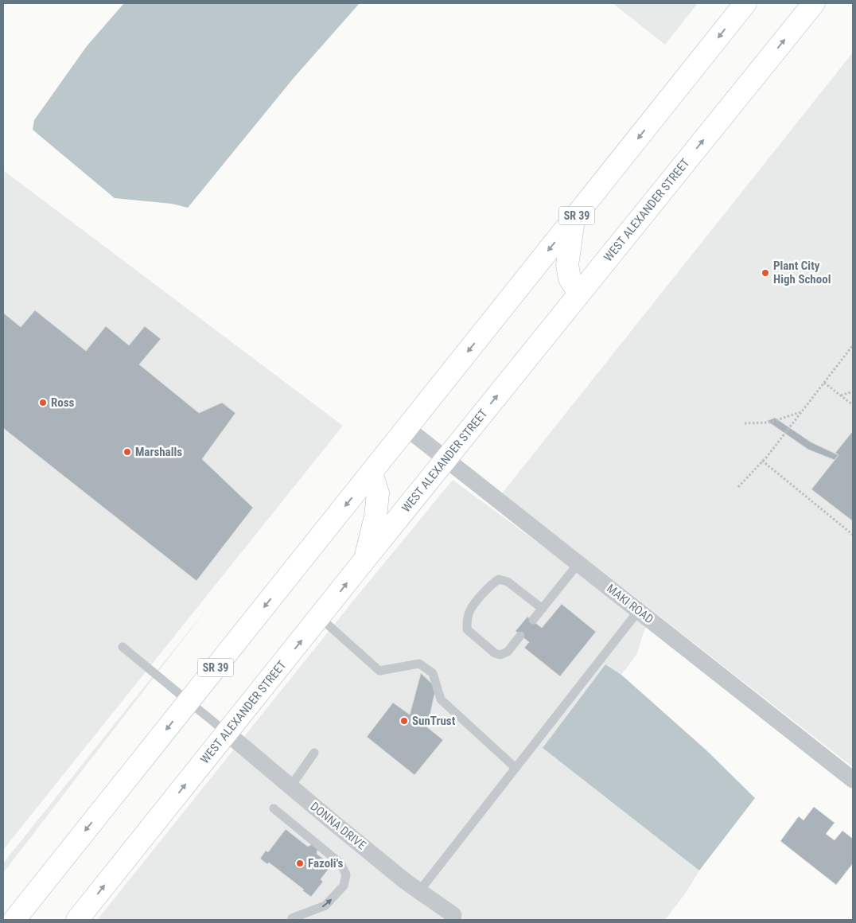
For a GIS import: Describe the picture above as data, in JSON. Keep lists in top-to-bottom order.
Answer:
{
  "streets": {
    "main road": ["WEST ALEXANDER STREET", "SR 39"],
    "street": ["MAKI ROAD", "DONNA DRIVE"]
  },
  "crossings": [
    ["WEST ALEXANDER STREET", "MAKI ROAD"],
    ["WEST ALEXANDER STREET", "DONNA DRIVE"],
    ["SR 39", "MAKI ROAD"]
  ],
  "places": [
    "Plant City High School",
    "Ross",
    "Marshalls",
    "SunTrust",
    "Fazoli's"
  ]
}
